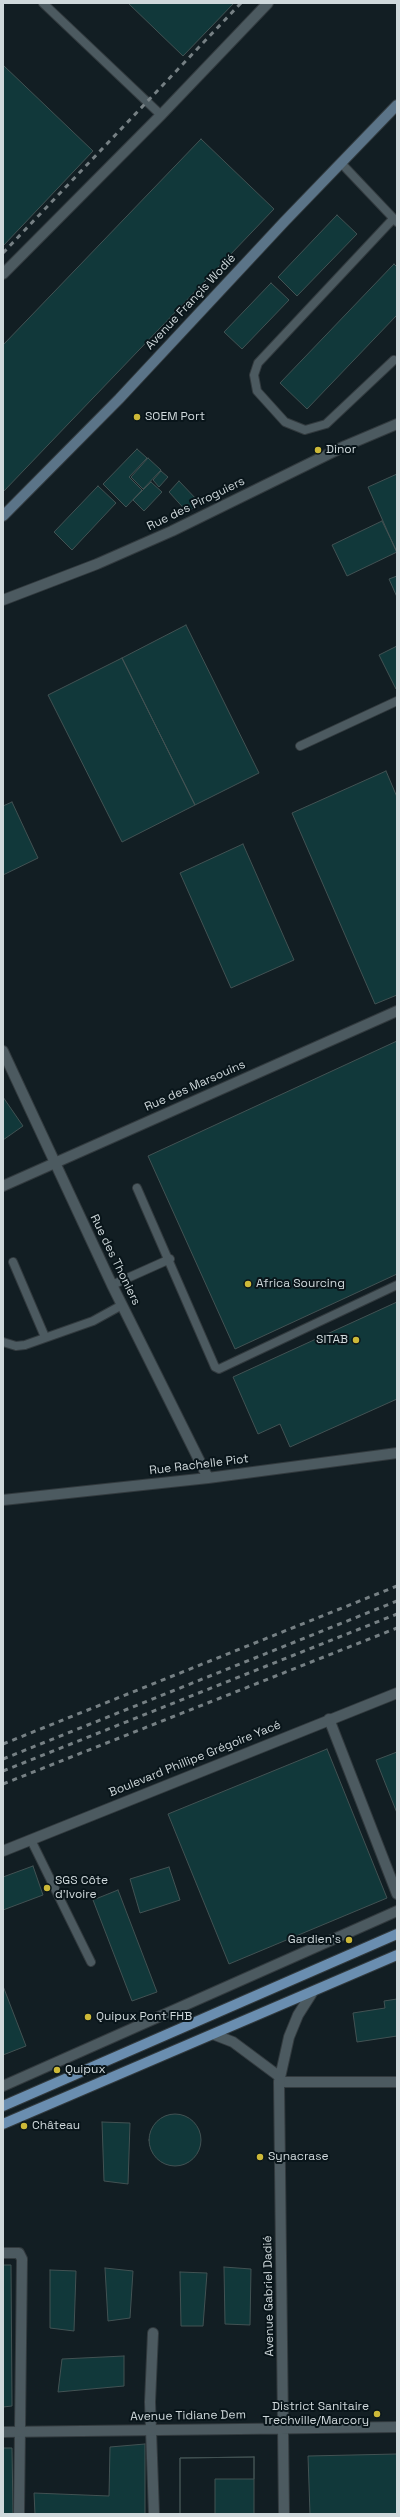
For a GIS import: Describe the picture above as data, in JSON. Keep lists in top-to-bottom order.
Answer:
{
  "streets": {
    "main road": ["Avenue Françis Wodié"],
    "street": [
      "Rue des Piroguiers",
      "Rue des Marsouins",
      "Rue des Thoniers",
      "Rue Rachelle Piot",
      "Boulevard Phillipe Grégoire Yacé",
      "Avenue Gabriel Dadié",
      "Avenue Tidiane Dem"
    ]
  },
  "crossings": [
    ["Rue des Marsouins", "Rue des Thoniers"],
    ["Rue des Thoniers", "Rue Rachelle Piot"],
    ["Avenue Gabriel Dadié", "Avenue Tidiane Dem"]
  ],
  "places": [
    "SOEM Port",
    "Dinor",
    "Africa Sourcing",
    "SITAB",
    "SGS Côte d'Ivoire",
    "Gardien's",
    "Quipux Pont FHB",
    "Quipux",
    "Château",
    "Synacrase",
    "District Sanitaire Trechville/Marcory"
  ]
}
